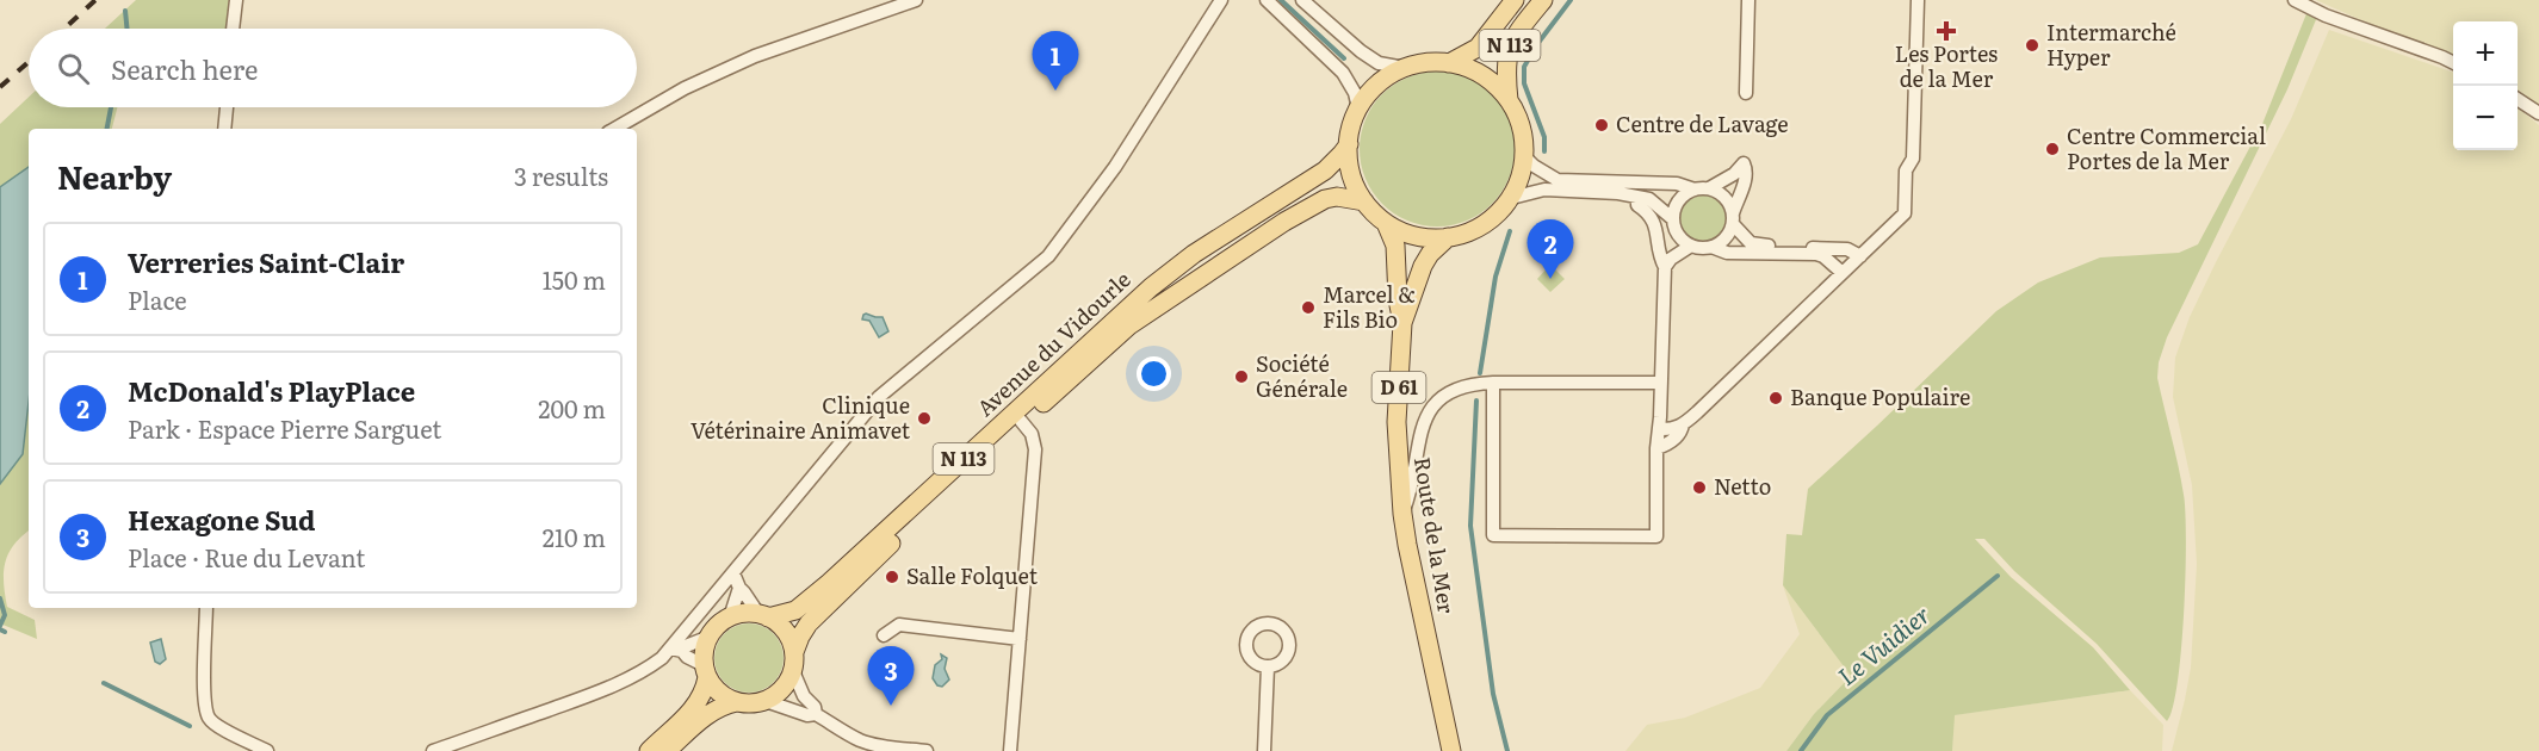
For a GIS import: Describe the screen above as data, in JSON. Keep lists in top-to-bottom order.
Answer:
{
  "streets": {
    "main road": [
      "N 113",
      "Avenue du Vidourle",
      "D 61",
      "Route de la Mer"
    ]
  },
  "crossings": [
    ["N 113", "Avenue du Vidourle"],
    ["N 113", "Route de la Mer"],
    ["Avenue du Vidourle", "Route de la Mer"]
  ],
  "water": ["Le Vuidier"],
  "places": {
    "health": ["Les Portes de la Mer"],
    "other": [
      "Intermarché Hyper",
      "Centre de Lavage",
      "Centre Commercial Portes de la Mer",
      "Marcel & Fils Bio",
      "Société Générale",
      "Banque Populaire",
      "Clinique Vétérinaire Animavet",
      "Netto",
      "Salle Folquet"
    ]
  },
  "page": {
    "map_buttons": ["+", "−"],
    "search": "Search here",
    "pins": ["1", "2", "3"],
    "heading": ["Nearby", "3 results"],
    "list": [
      {
        "mark": "1",
        "name": "Verreries Saint-Clair",
        "note": "Place",
        "value": "150 m"
      },
      {
        "mark": "2",
        "name": "McDonald's PlayPlace",
        "note": "Park · Espace Pierre Sarguet",
        "value": "200 m"
      },
      {
        "mark": "3",
        "name": "Hexagone Sud",
        "note": "Place · Rue du Levant",
        "value": "210 m"
      }
    ]
  }
}
